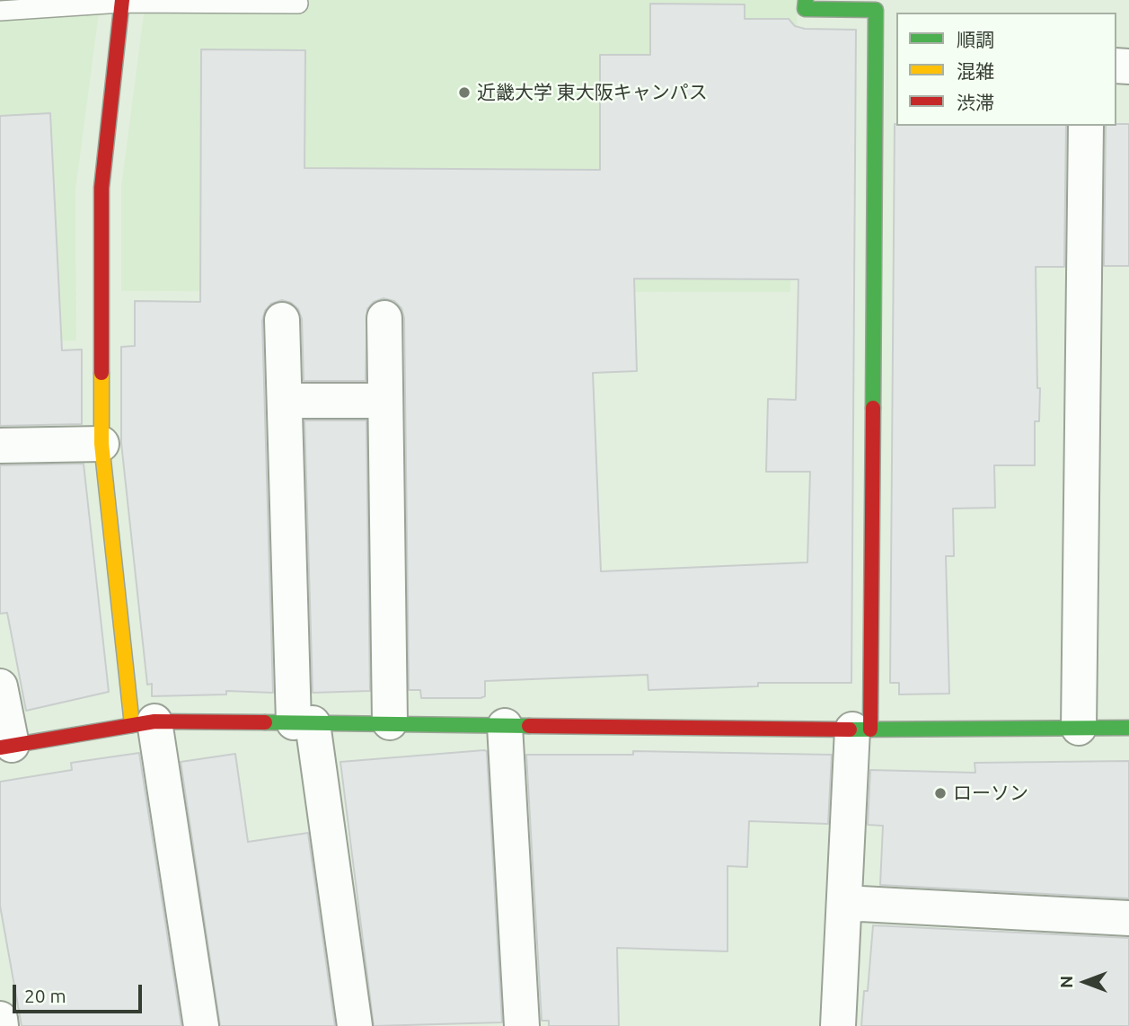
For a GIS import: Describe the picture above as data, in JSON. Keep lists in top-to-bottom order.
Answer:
{
  "places": ["近畿大学 東大阪キャンパス", "ローソン"],
  "legend": ["順調", "混雑", "渋滞"],
  "scale_bar": "20 m",
  "north": "left"
}
